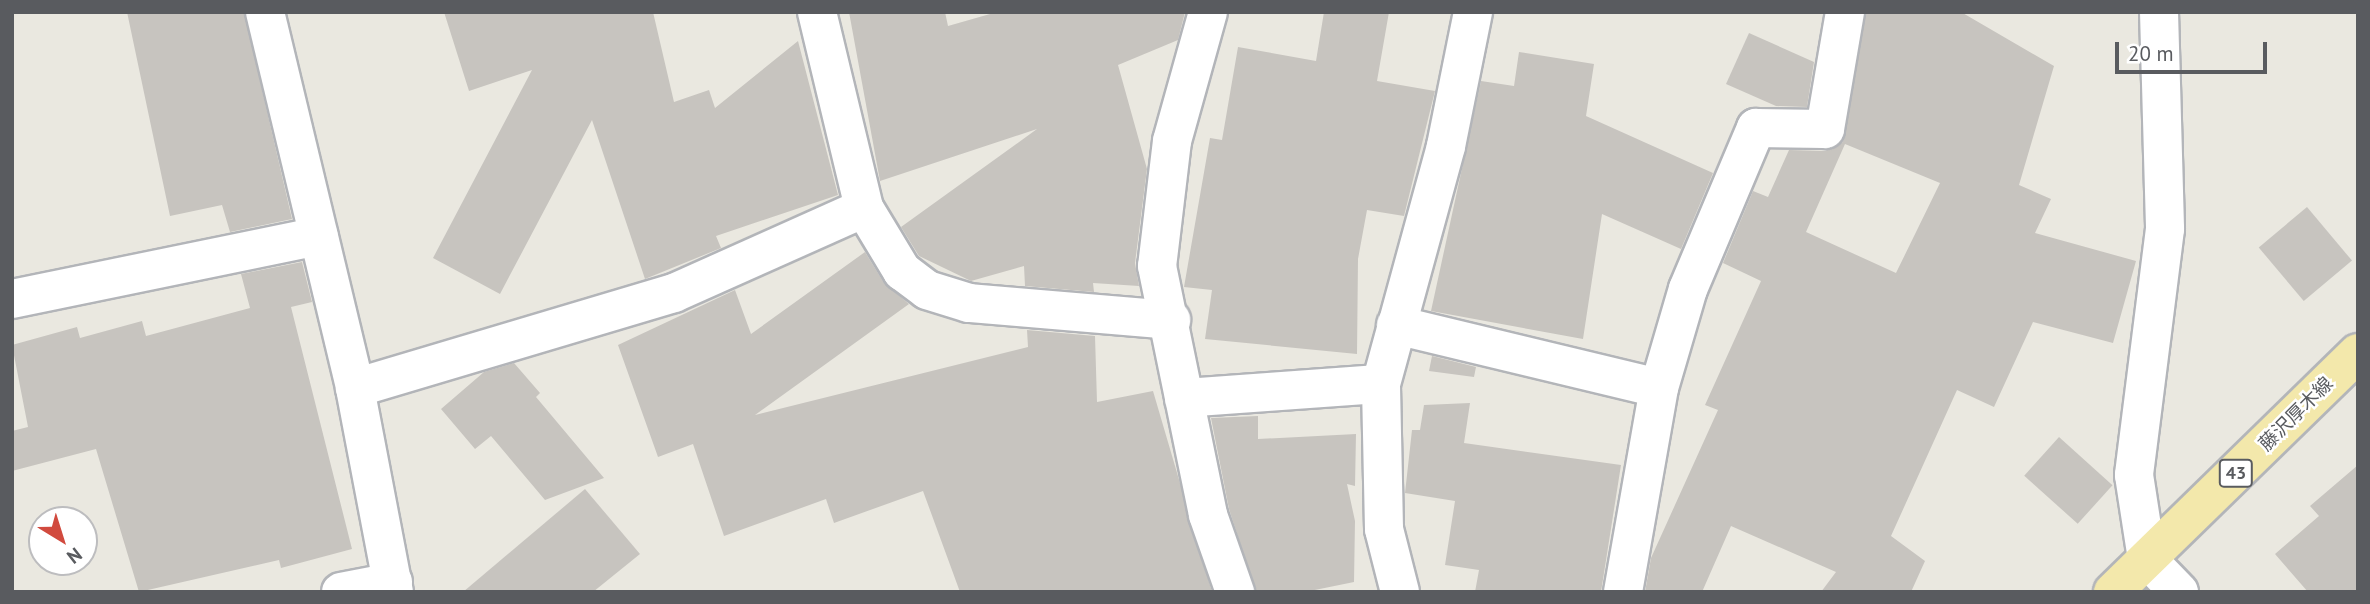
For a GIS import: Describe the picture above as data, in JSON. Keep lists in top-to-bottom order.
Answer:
{
  "streets": {
    "main road": ["藤沢厚木線", "43"]
  },
  "scale_bar": "20 m",
  "north": "bottom right"
}
